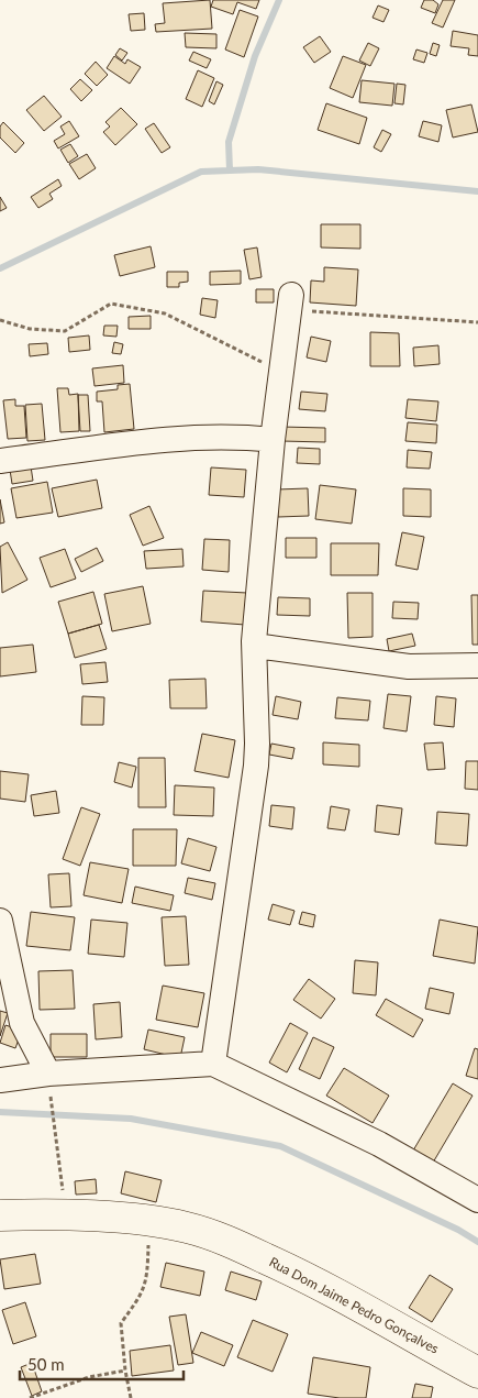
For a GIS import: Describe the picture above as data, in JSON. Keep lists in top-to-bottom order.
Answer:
{
  "streets": {
    "main road": ["Rua Dom Jaime Pedro Gonçalves"]
  },
  "scale_bar": "50 m"
}
